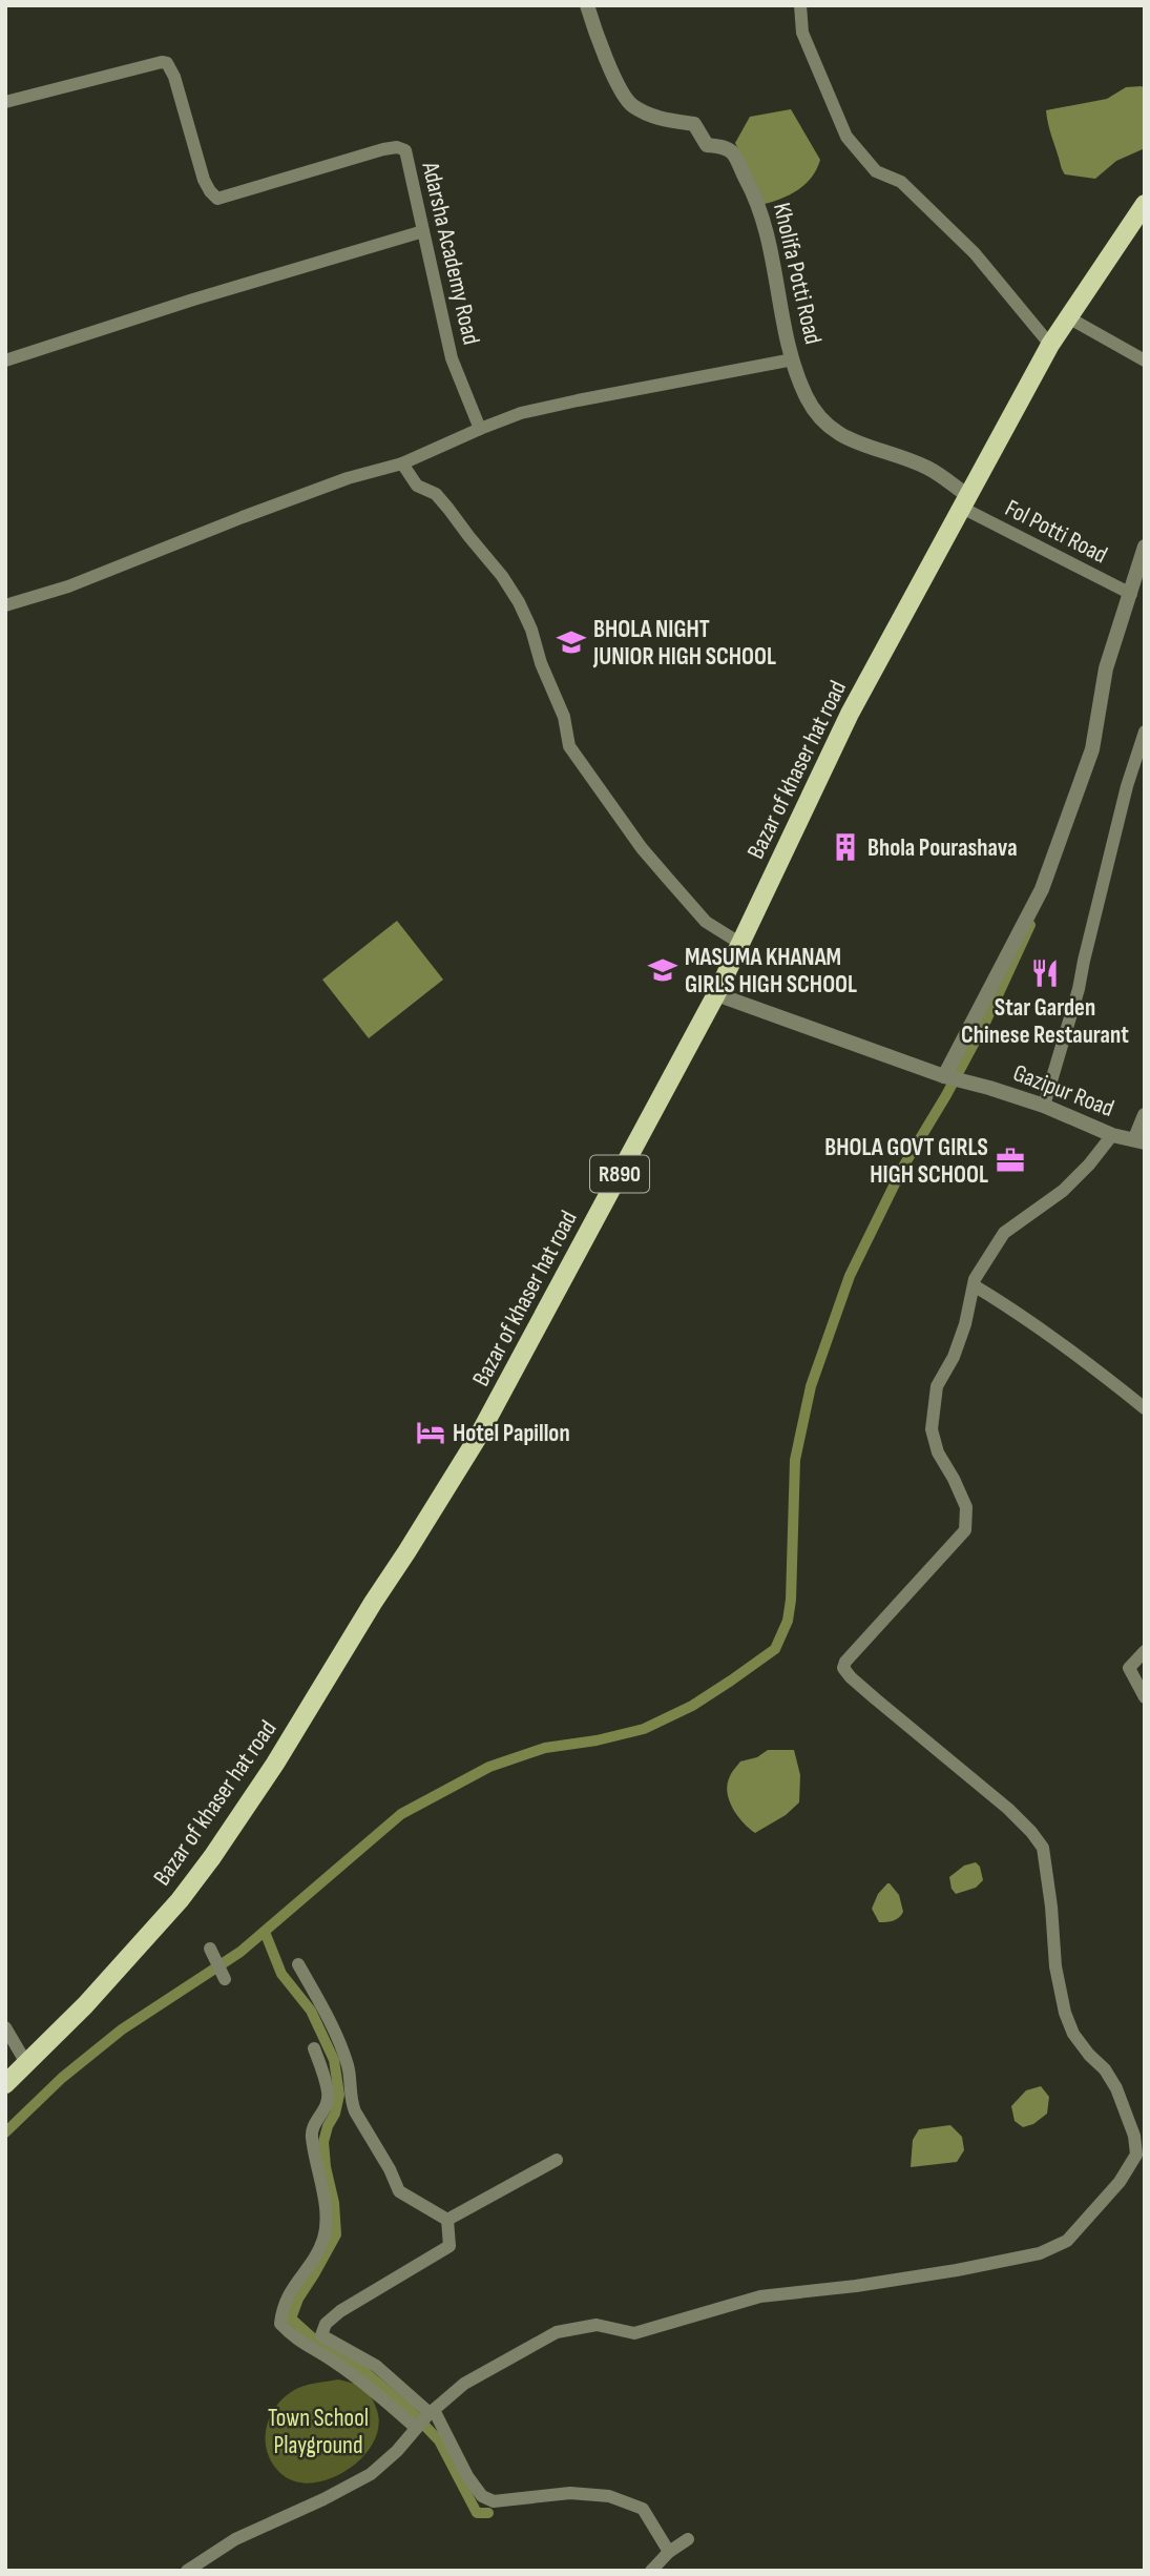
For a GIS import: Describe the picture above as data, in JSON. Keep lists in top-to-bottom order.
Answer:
{
  "streets": {
    "main road": ["Bazar of khaser hat road", "R890"],
    "street": [
      "Adarsha Academy Road",
      "Kholifa Potti Road",
      "Fol Potti Road",
      "Gazipur Road"
    ]
  },
  "crossings": [
    ["Kholifa Potti Road", "Fol Potti Road"],
    ["Kholifa Potti Road", "Bazar of khaser hat road"],
    ["Fol Potti Road", "Bazar of khaser hat road"],
    ["Bazar of khaser hat road", "Gazipur Road"]
  ],
  "parks": ["Town School Playground"],
  "places": {
    "school or university": ["BHOLA NIGHT JUNIOR HIGH SCHOOL", "MASUMA KHANAM GIRLS HIGH SCHOOL"],
    "building": ["Bhola Pourashava"],
    "restaurant": ["Star Garden Chinese Restaurant"],
    "office": ["BHOLA GOVT GIRLS HIGH SCHOOL"],
    "hotel": ["Hotel Papillon"]
  }
}
